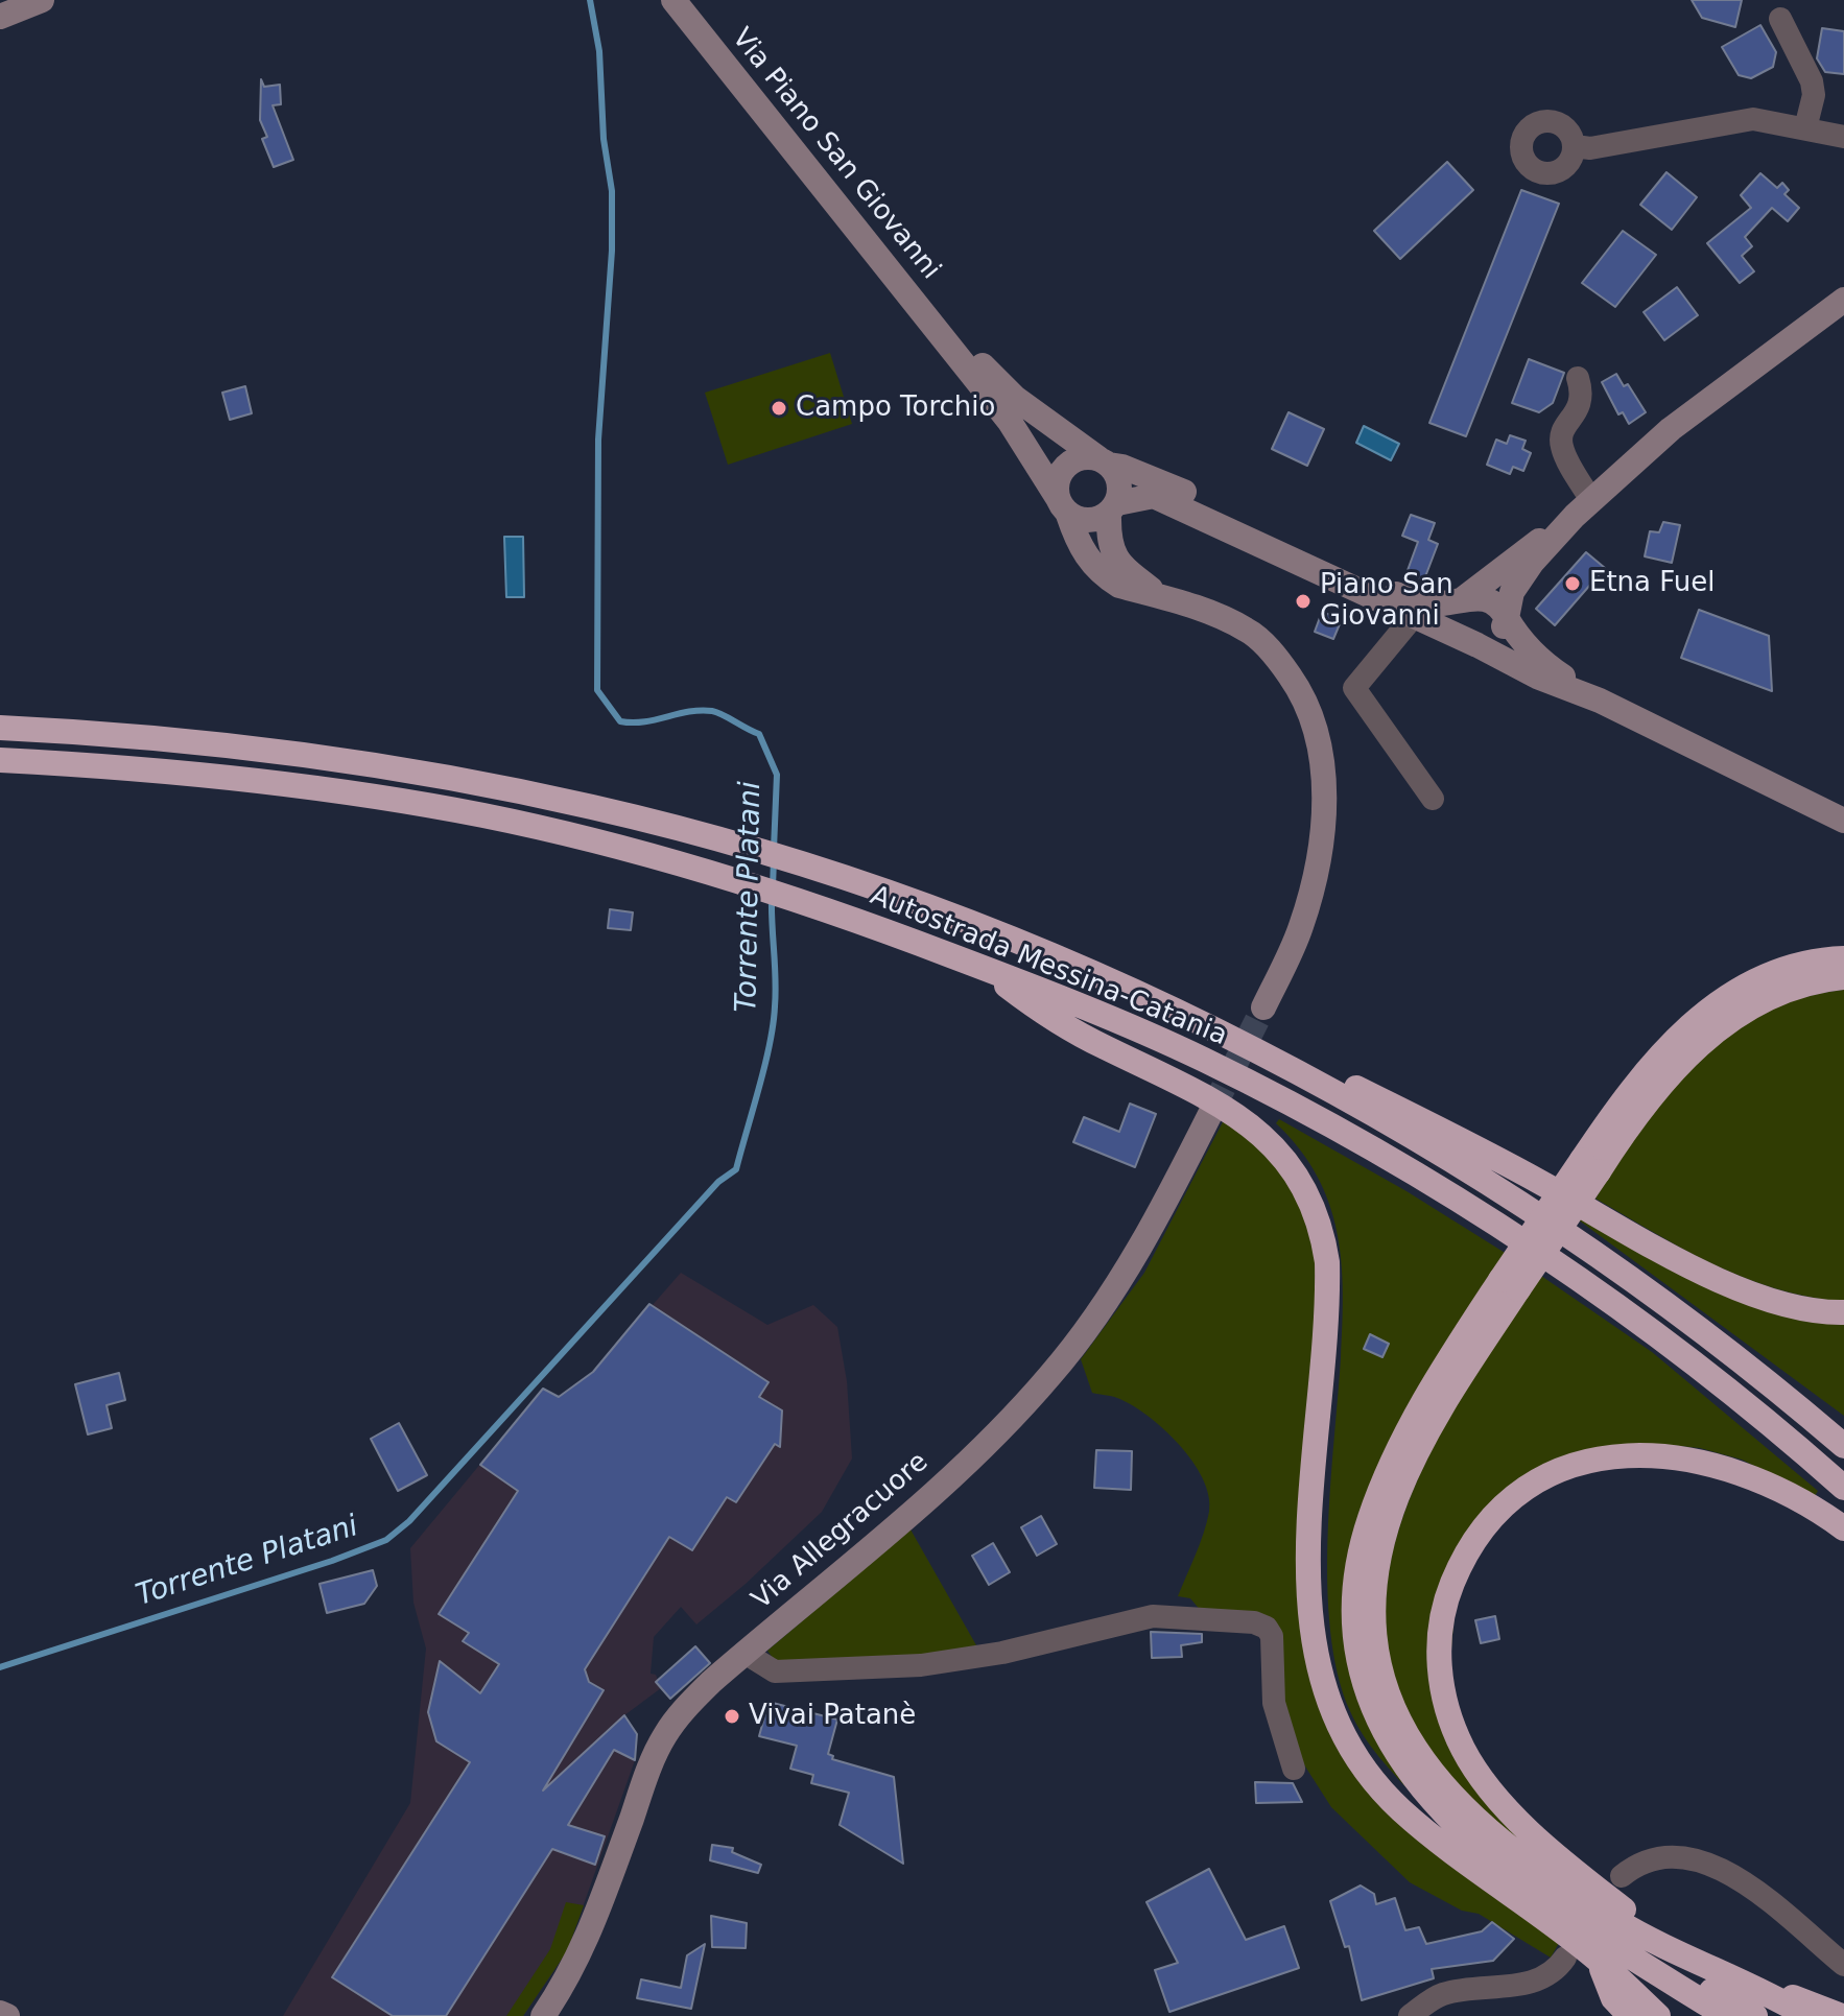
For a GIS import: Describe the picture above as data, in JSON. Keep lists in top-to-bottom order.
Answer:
{
  "streets": {
    "highway": ["Autostrada Messina-Catania"],
    "street": ["Via Piano San Giovanni", "Via Allegracuore"]
  },
  "water": ["Torrente Platani"],
  "places": [
    "Campo Torchio",
    "Etna Fuel",
    "Piano San Giovanni",
    "Vivai Patanè"
  ]
}
